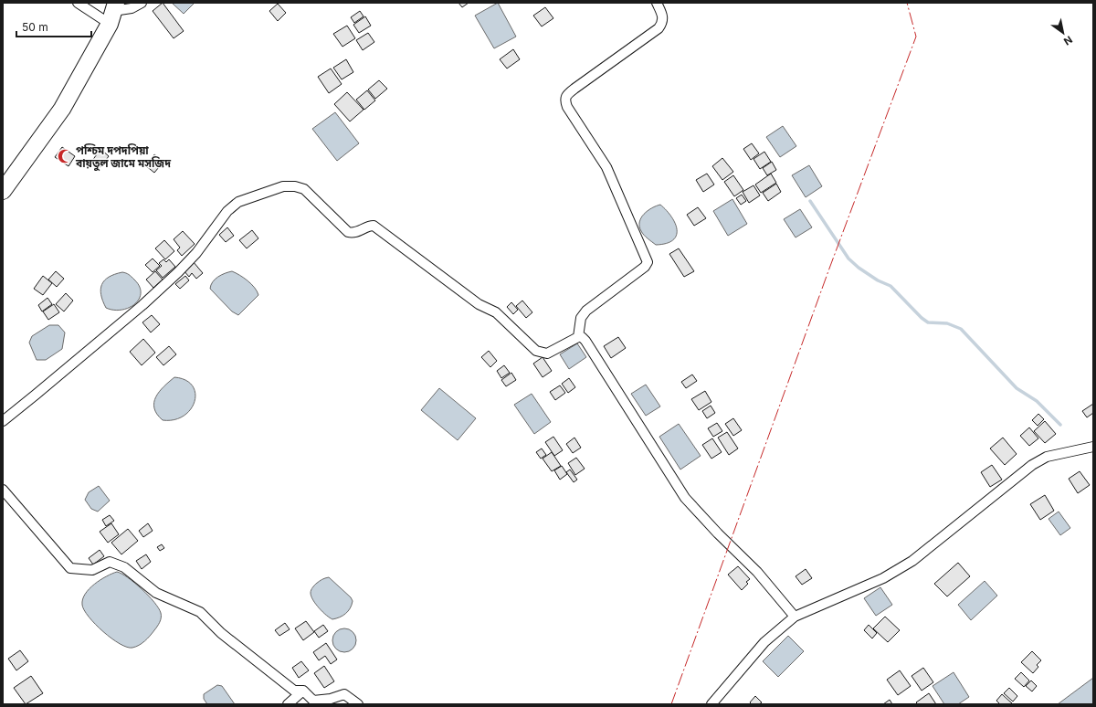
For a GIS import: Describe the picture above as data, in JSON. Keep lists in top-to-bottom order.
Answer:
{
  "places": {
    "mosque": ["পশ্চিম দপদপিয়া বায়তুল জামে মসজিদ"]
  },
  "scale_bar": "50 m",
  "north": "bottom right"
}
